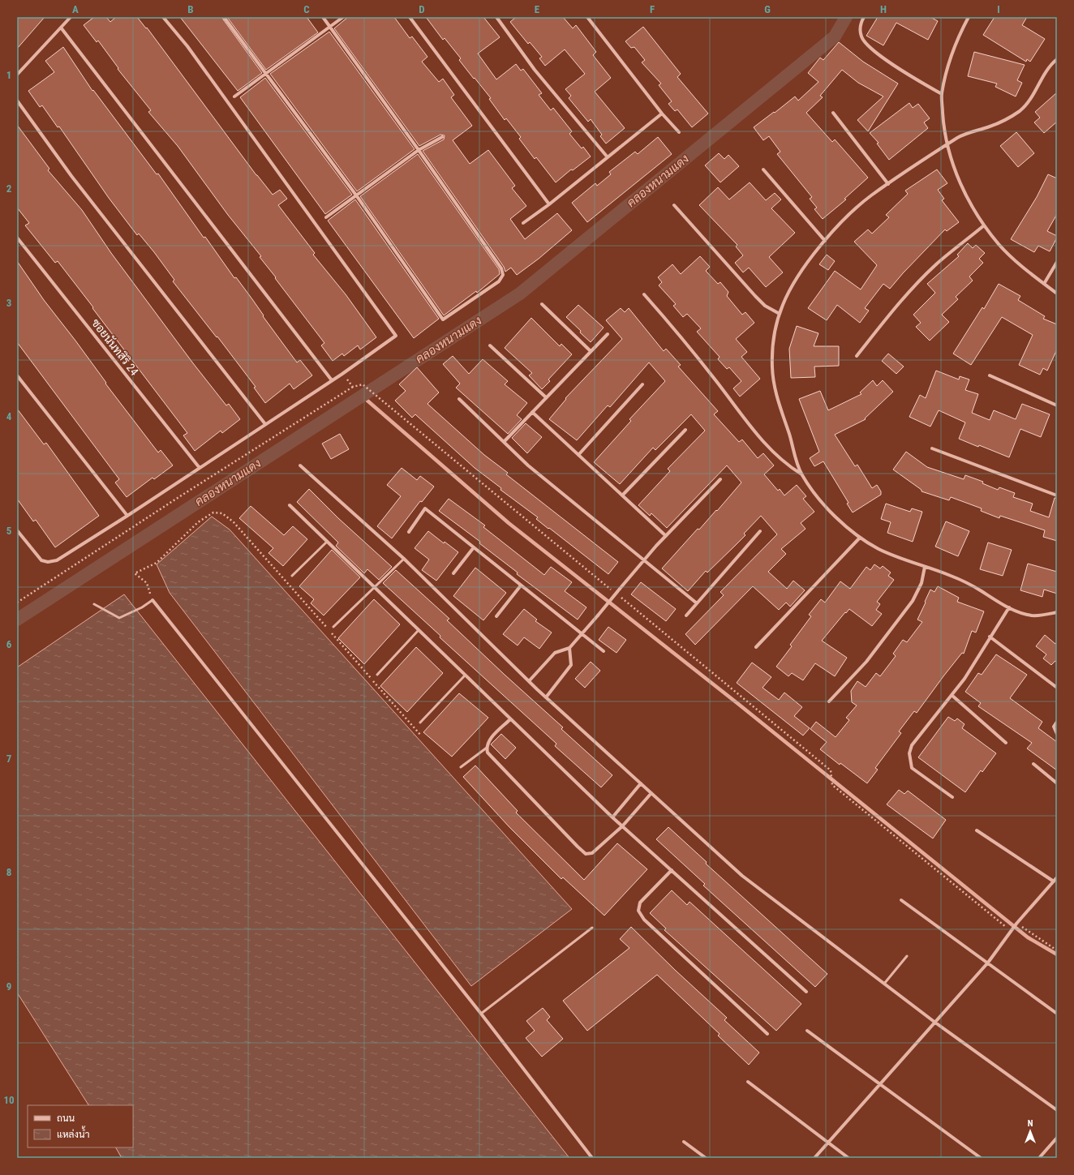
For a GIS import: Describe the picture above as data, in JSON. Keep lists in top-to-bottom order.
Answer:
{
  "streets": {
    "street": ["ซอยนันทสิริ 24"]
  },
  "water": ["คลองหนามแดง"],
  "legend": ["ถนน", "แหล่งน้ำ"],
  "north": "top",
  "grid": {
    "columns": [
      "A",
      "B",
      "C",
      "D",
      "E",
      "F",
      "G",
      "H",
      "I"
    ],
    "rows": [
      "1",
      "2",
      "3",
      "4",
      "5",
      "6",
      "7",
      "8",
      "9",
      "10"
    ]
  }
}
